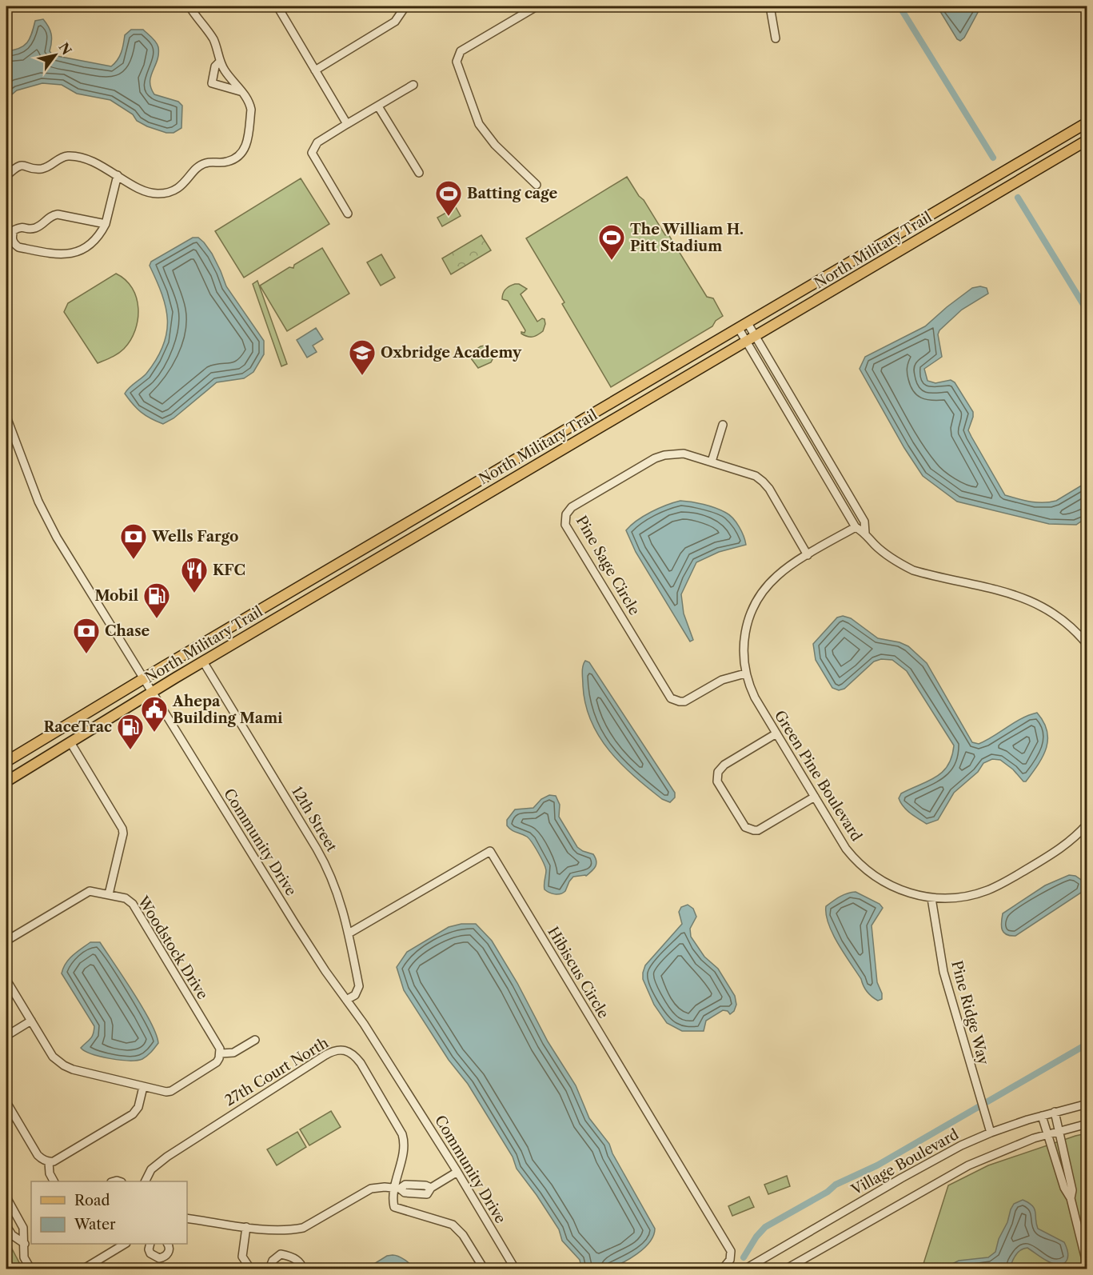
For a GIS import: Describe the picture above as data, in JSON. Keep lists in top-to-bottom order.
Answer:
{
  "streets": {
    "main road": ["North Military Trail"],
    "street": [
      "Pine Sage Circle",
      "Green Pine Boulevard",
      "12th Street",
      "Community Drive",
      "Woodstock Drive",
      "Hibiscus Circle",
      "Pine Ridge Way",
      "27th Court North",
      "Village Boulevard"
    ]
  },
  "crossings": [
    ["North Military Trail", "12th Street"],
    ["North Military Trail", "Community Drive"],
    ["Pine Sage Circle", "Green Pine Boulevard"],
    ["Green Pine Boulevard", "Pine Ridge Way"],
    ["12th Street", "Community Drive"],
    ["12th Street", "Hibiscus Circle"],
    ["Pine Ridge Way", "Village Boulevard"]
  ],
  "places": {
    "sports": ["Batting cage", "The William H. Pitt Stadium"],
    "school or university": ["Oxbridge Academy"],
    "bank": ["Wells Fargo", "Chase"],
    "restaurant": ["KFC"],
    "fuel station": ["Mobil", "RaceTrac"],
    "public building": ["Ahepa Building Mami"]
  },
  "legend": ["Road", "Water"],
  "north": "top right"
}
